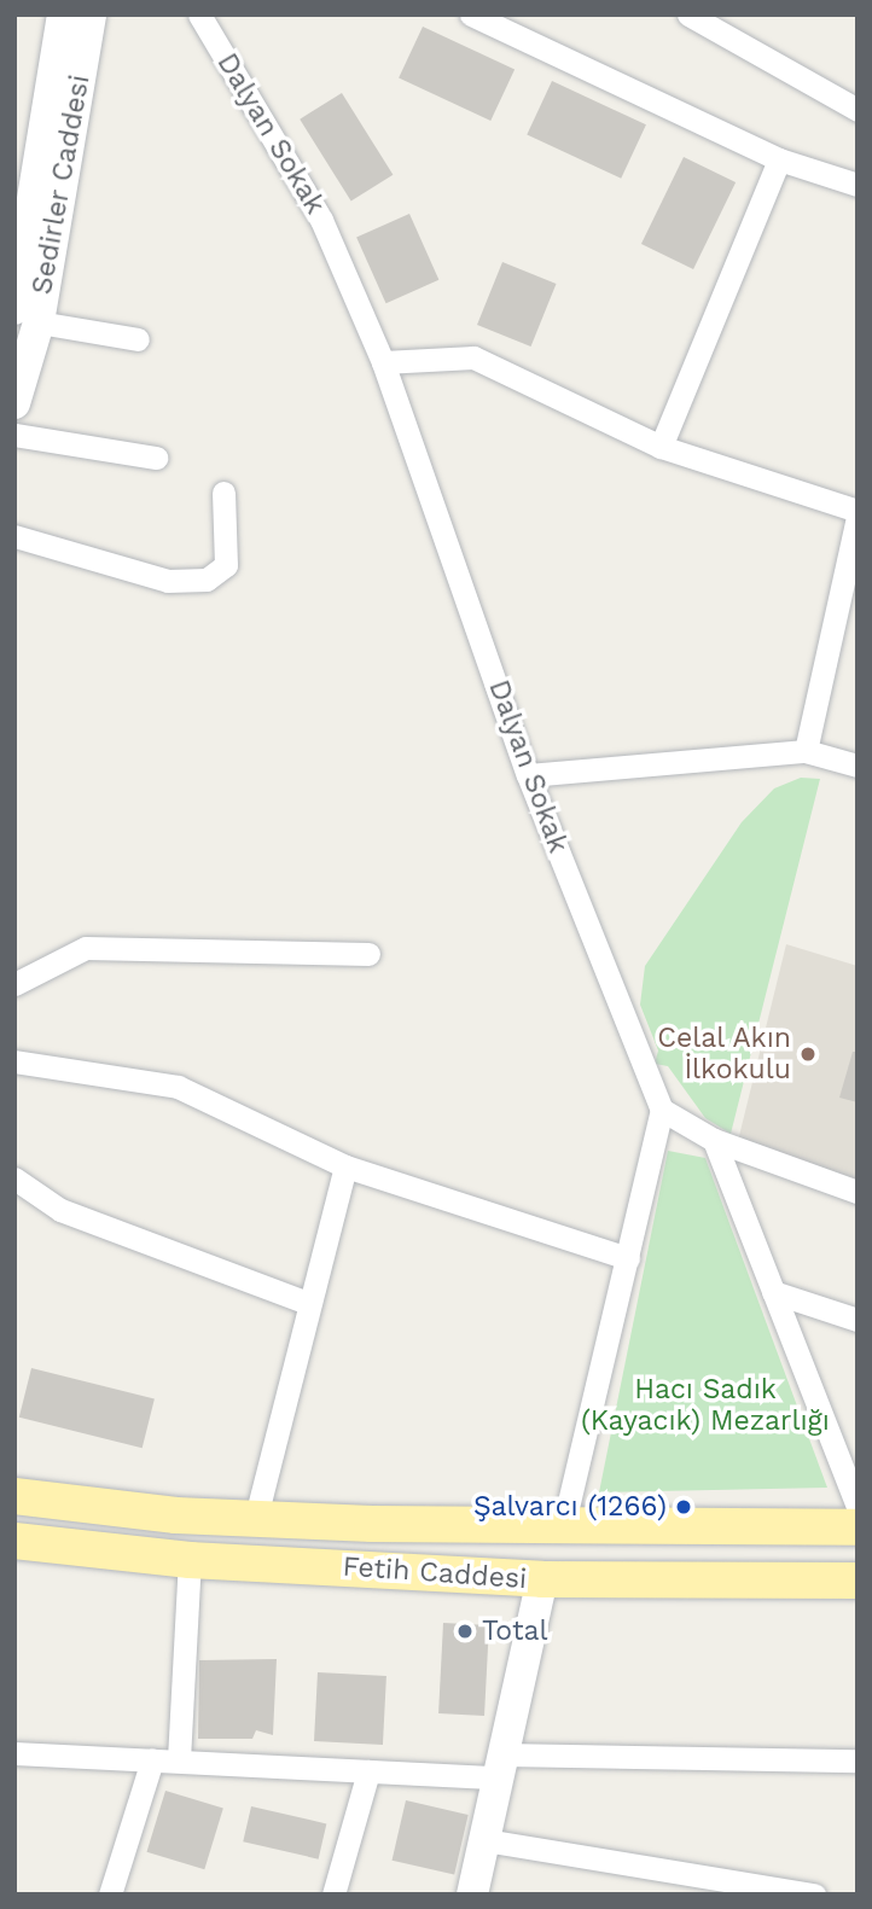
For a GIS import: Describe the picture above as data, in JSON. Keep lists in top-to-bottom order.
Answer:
{
  "streets": {
    "main road": ["Sedirler Caddesi", "Fetih Caddesi"],
    "street": ["Dalyan Sokak"]
  },
  "parks": ["Hacı Sadık (Kayacık) Mezarlığı"],
  "places": ["Celal Akın İlkokulu", "Şalvarcı (1266)", "Total"]
}
